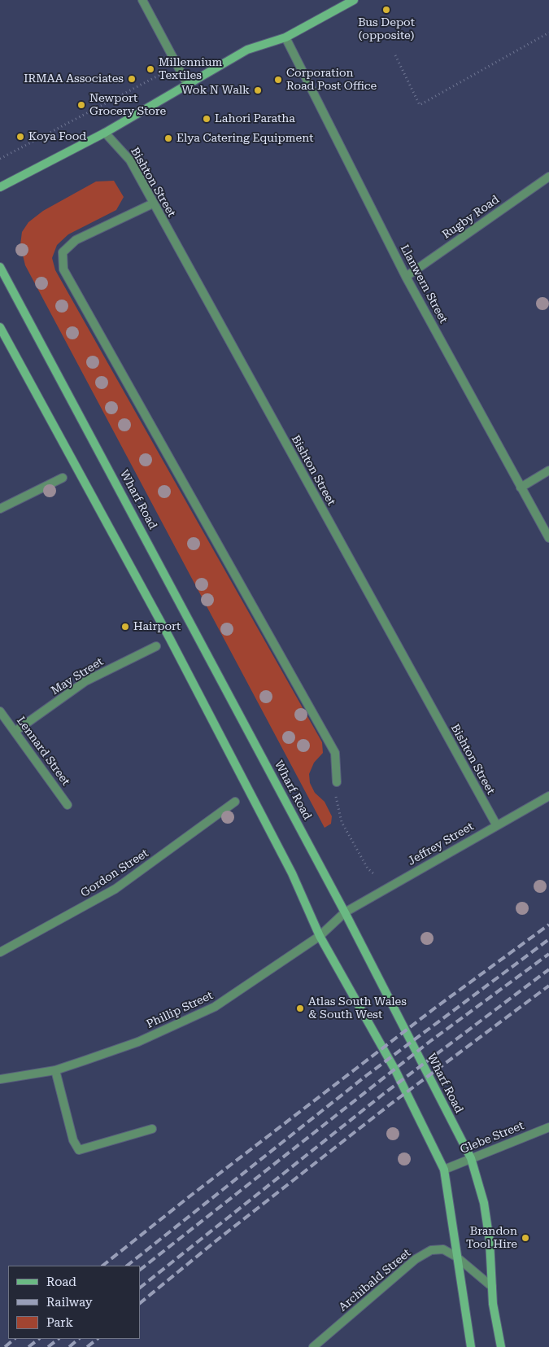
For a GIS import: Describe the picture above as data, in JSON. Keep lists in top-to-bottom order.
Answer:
{
  "streets": {
    "main road": ["Wharf Road"],
    "street": [
      "Bishton Street",
      "Rugby Road",
      "Llanwern Street",
      "May Street",
      "Lennard Street",
      "Jeffrey Street",
      "Gordon Street",
      "Phillip Street",
      "Glebe Street",
      "Archibald Street"
    ]
  },
  "crossings": [
    ["Bishton Street", "Jeffrey Street"],
    ["Rugby Road", "Llanwern Street"],
    ["Wharf Road", "Jeffrey Street"],
    ["Wharf Road", "Phillip Street"],
    ["Wharf Road", "Glebe Street"],
    ["Wharf Road", "Archibald Street"],
    ["May Street", "Lennard Street"],
    ["Jeffrey Street", "Phillip Street"]
  ],
  "places": [
    "Bus Depot (opposite)",
    "Millennium Textiles",
    "IRMAA Associates",
    "Corporation Road Post Office",
    "Wok N Walk",
    "Newport Grocery Store",
    "Lahori Paratha",
    "Koya Food",
    "Elya Catering Equipment",
    "Hairport",
    "Atlas South Wales & South West",
    "Brandon Tool Hire"
  ],
  "legend": ["Road", "Railway", "Park"]
}
